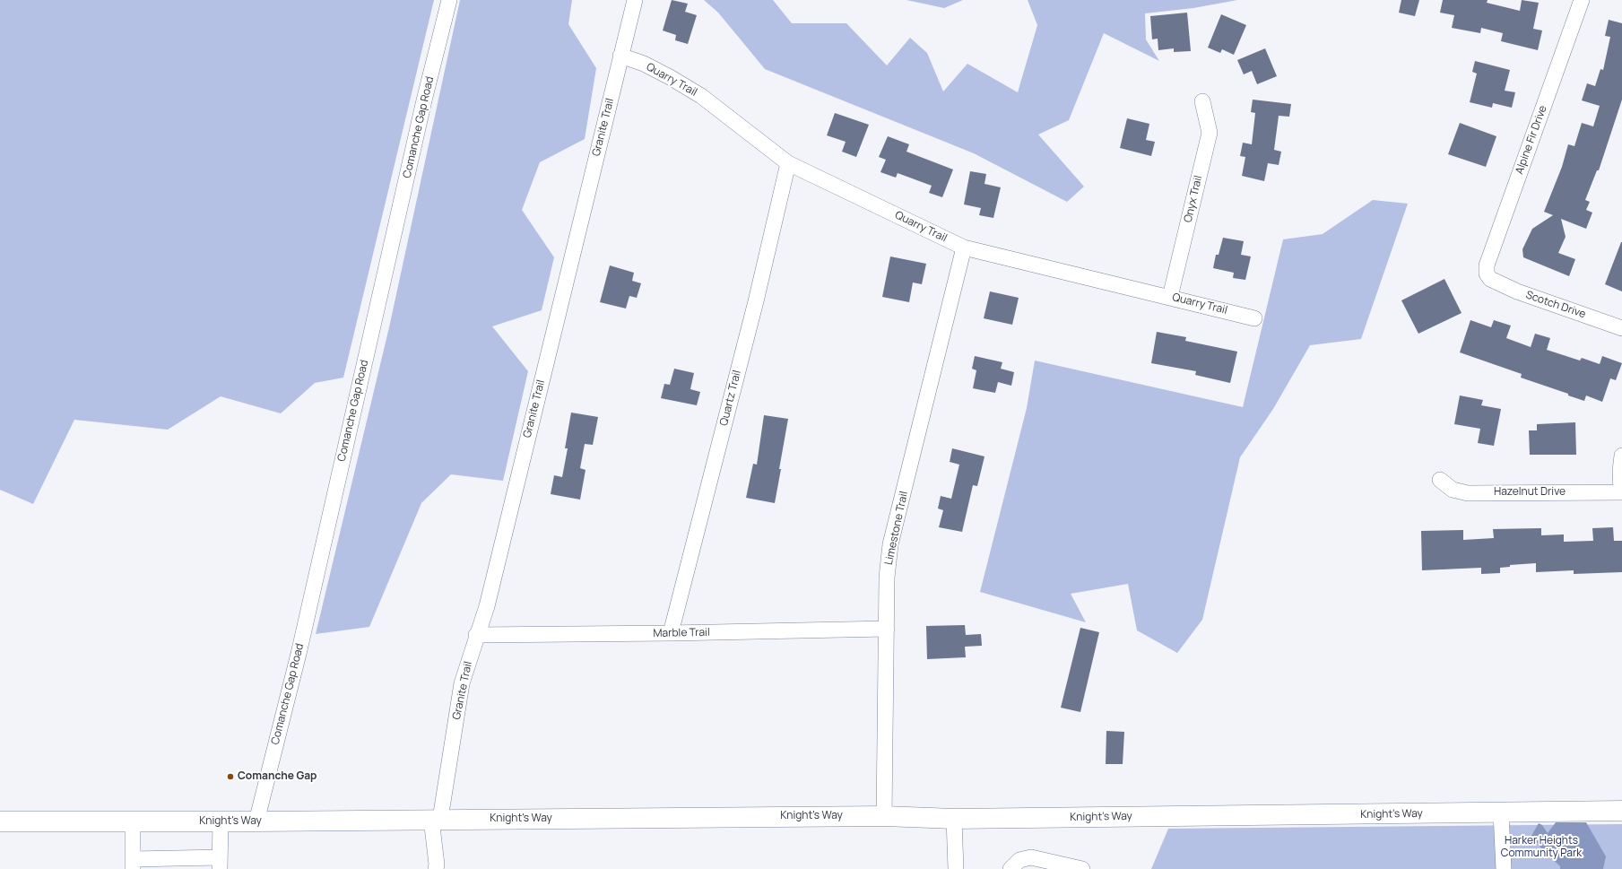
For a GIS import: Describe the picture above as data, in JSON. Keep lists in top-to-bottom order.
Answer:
{
  "streets": {
    "main road": ["Knight's Way"],
    "street": [
      "Quarry Trail",
      "Comanche Gap Road",
      "Granite Trail",
      "Alpine Fir Drive",
      "Onyx Trail",
      "Scotch Drive",
      "Quartz Trail",
      "Hazelnut Drive",
      "Limestone Trail",
      "Marble Trail"
    ]
  },
  "crossings": [
    ["Quarry Trail", "Granite Trail"],
    ["Quarry Trail", "Onyx Trail"],
    ["Quarry Trail", "Quartz Trail"],
    ["Quarry Trail", "Limestone Trail"],
    ["Comanche Gap Road", "Knight's Way"],
    ["Granite Trail", "Marble Trail"],
    ["Granite Trail", "Knight's Way"],
    ["Alpine Fir Drive", "Scotch Drive"],
    ["Quartz Trail", "Marble Trail"],
    ["Limestone Trail", "Marble Trail"],
    ["Limestone Trail", "Knight's Way"]
  ],
  "parks": ["Harker Heights Community Park"],
  "places": ["Comanche Gap"]
}
